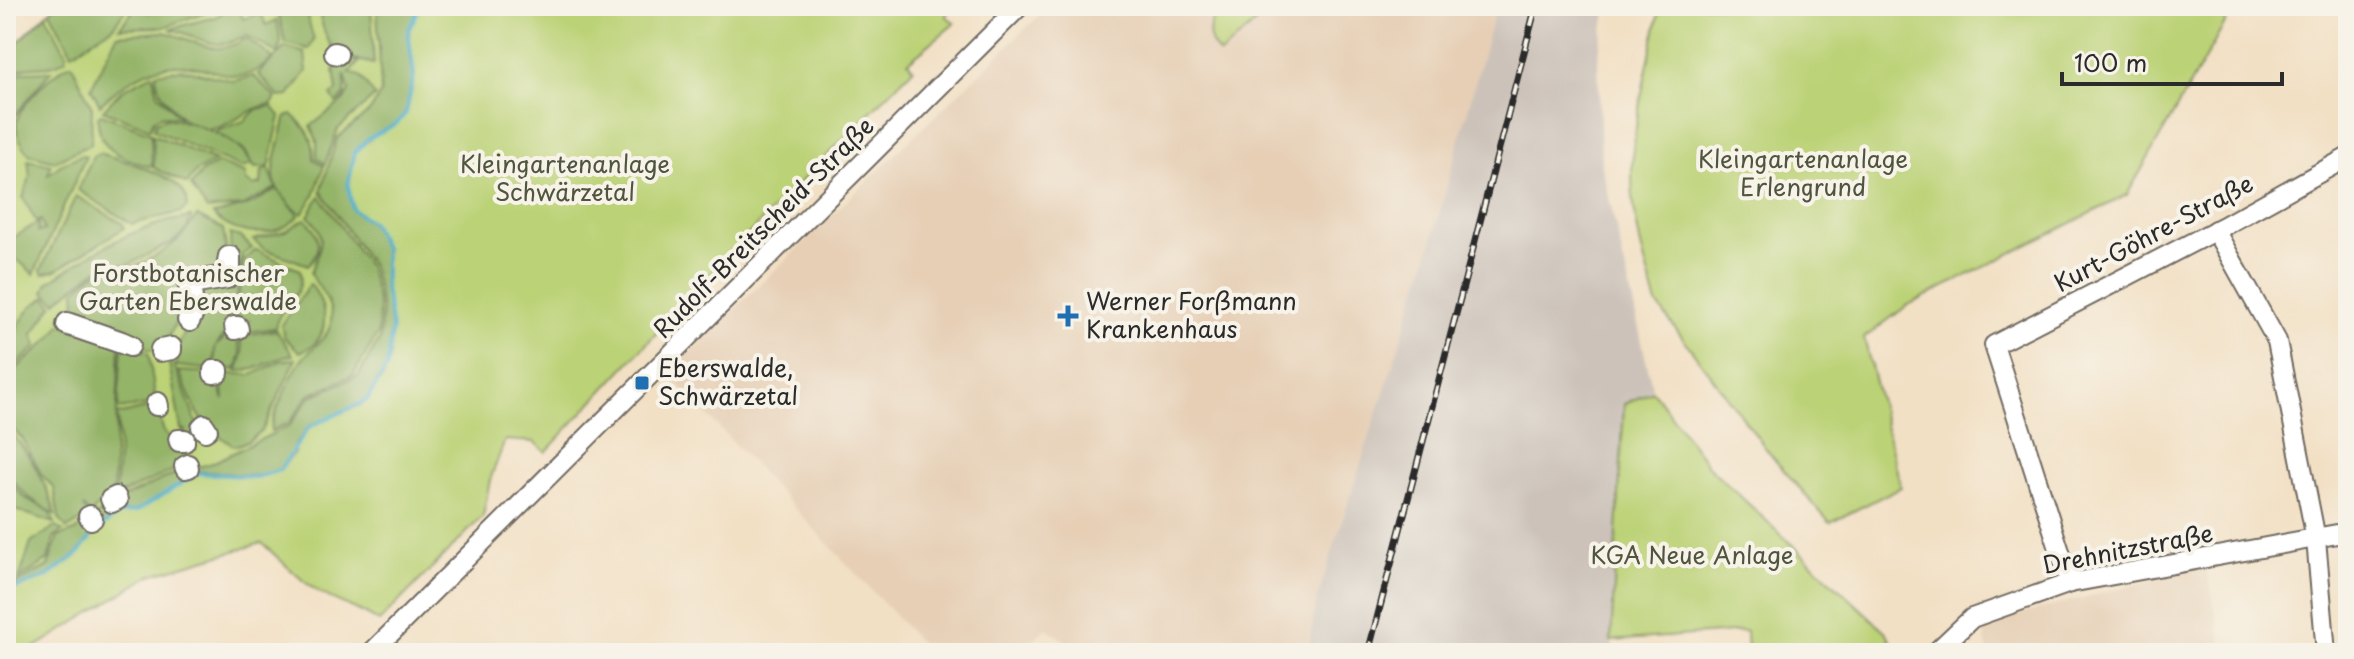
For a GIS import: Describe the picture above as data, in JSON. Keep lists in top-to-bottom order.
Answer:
{
  "streets": {
    "street": ["Rudolf-Breitscheid-Straße", "Kurt-Göhre-Straße", "Drehnitzstraße"]
  },
  "crossings": [
    ["Kurt-Göhre-Straße", "Drehnitzstraße"]
  ],
  "parks": [
    "Kleingartenanlage Erlengrund",
    "Kleingartenanlage Schwärzetal",
    "Forstbotanischer Garten Eberswalde",
    "KGA Neue Anlage"
  ],
  "places": {
    "health": ["Werner Forßmann Krankenhaus"],
    "transit": ["Eberswalde, Schwärzetal"]
  },
  "scale_bar": "100 m"
}
